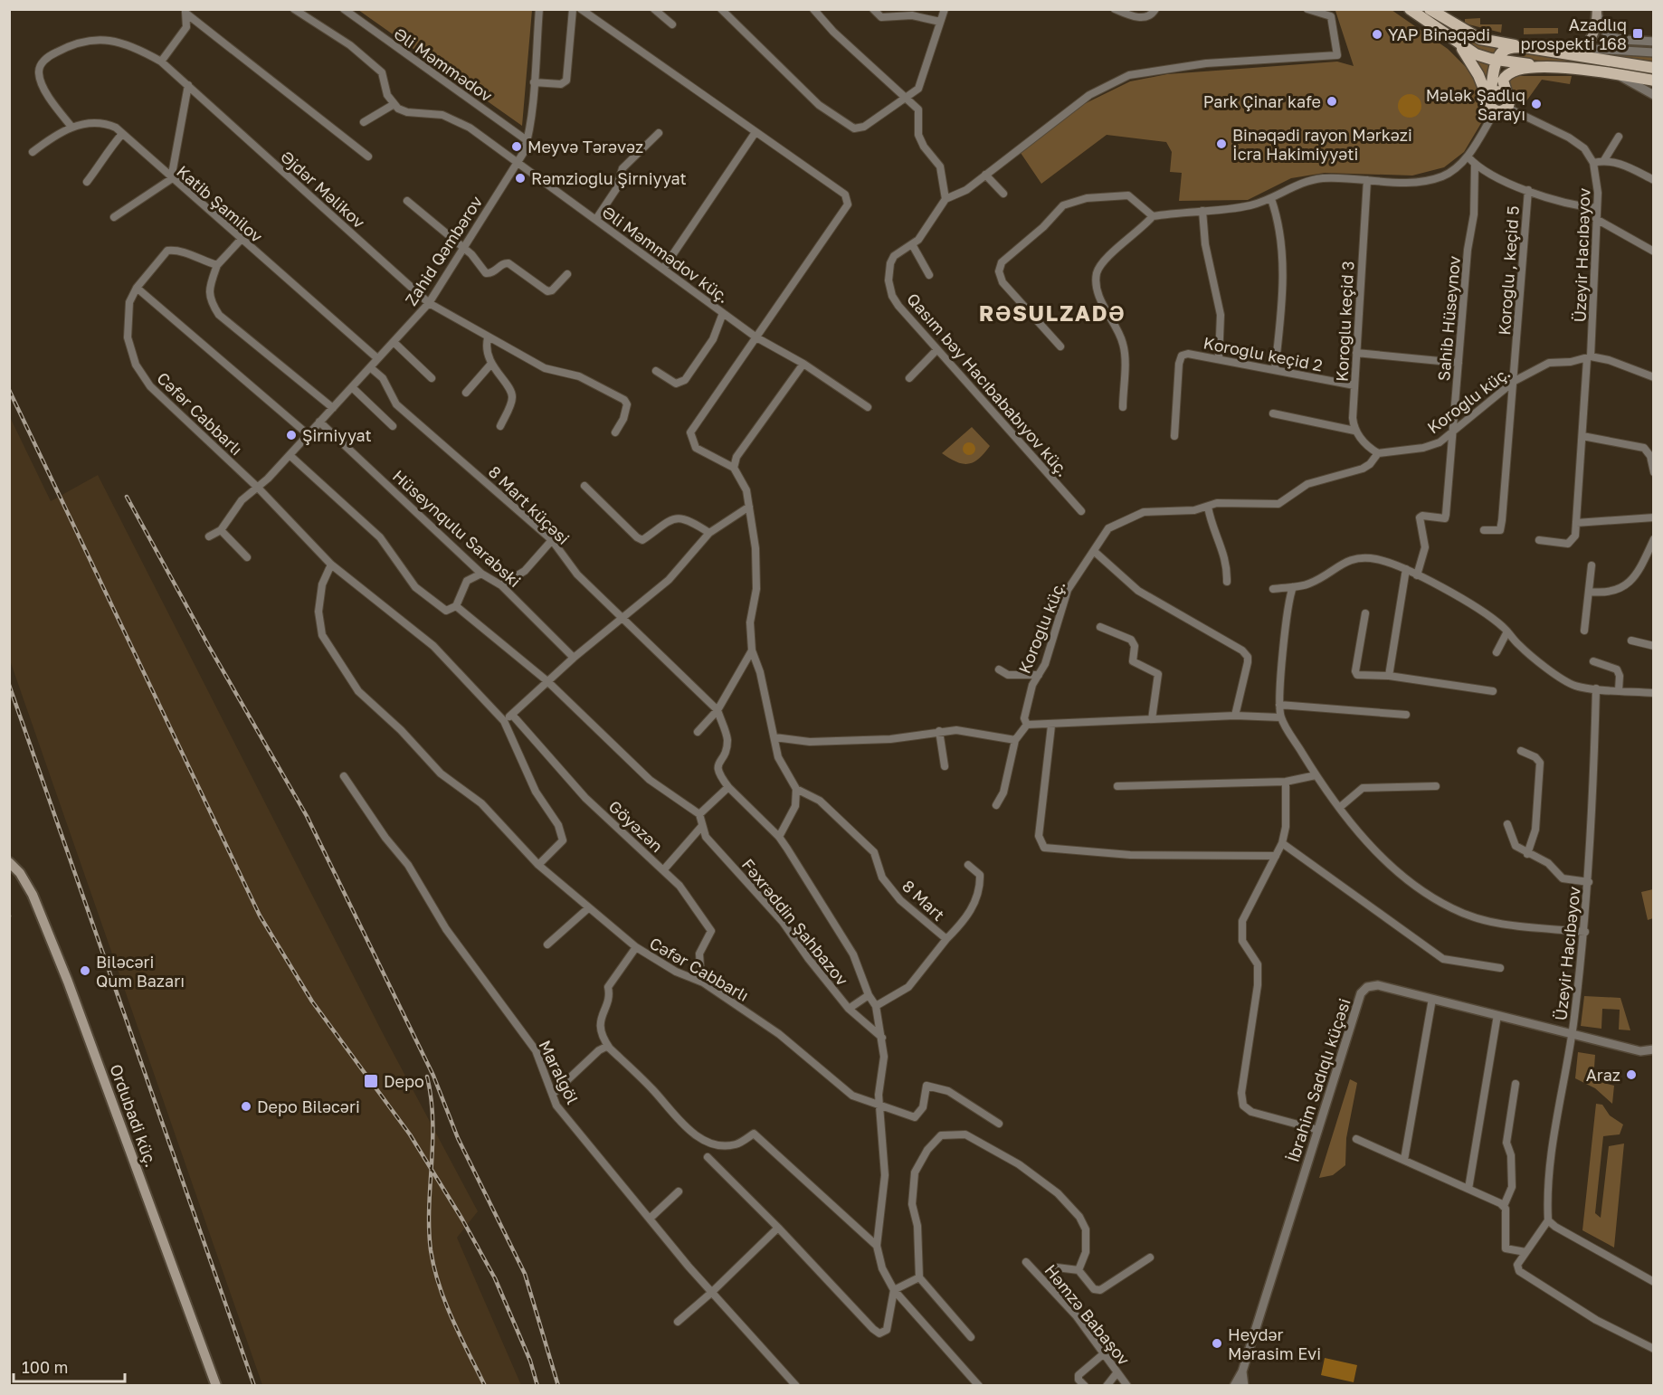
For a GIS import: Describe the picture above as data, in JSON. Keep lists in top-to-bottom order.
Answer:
{
  "streets": {
    "main road": ["Ordubadi küç."],
    "street": [
      "Əli Məmmədov",
      "Əjdər Məlikov",
      "Katib Şamilov",
      "Zahid Qəmbərov",
      "Əli Məmmədov küç.",
      "Üzeyir Hacıbəyov",
      "Koroğlu , keçid 5",
      "Sahib Hüseynov",
      "Koroğlu keçid 3",
      "Koroğlu keçid 2",
      "Qasım bəy Hacıbababıyov küç.",
      "Koroğlu küç.",
      "Cəfər Cabbarlı",
      "8 Mart küçəsi",
      "Hüseynqulu Sarabski",
      "Göyəzən",
      "8 Mart",
      "Fəxrəddin Şahbazov",
      "Maralgöl",
      "İbrahim Sadıqlı küçəsi",
      "Həmzə Babaşov"
    ]
  },
  "crossings": [
    ["Əli Məmmədov", "Zahid Qəmbərov"],
    ["Əjdər Məlikov", "Katib Şamilov"],
    ["Əjdər Məlikov", "Zahid Qəmbərov"],
    ["Katib Şamilov", "Zahid Qəmbərov"],
    ["Zahid Qəmbərov", "Əli Məmmədov küç."],
    ["Zahid Qəmbərov", "Cəfər Cabbarlı"],
    ["Zahid Qəmbərov", "8 Mart küçəsi"],
    ["Zahid Qəmbərov", "Hüseynqulu Sarabski"],
    ["Üzeyir Hacıbəyov", "Koroğlu küç."],
    ["Üzeyir Hacıbəyov", "İbrahim Sadıqlı küçəsi"],
    ["Koroğlu , keçid 5", "Koroğlu küç."],
    ["Sahib Hüseynov", "Koroğlu küç."],
    ["Koroğlu keçid 3", "Koroğlu keçid 2"]
  ],
  "districts": ["RƏSULZADƏ"],
  "places": {
    "transit": ["Azadlıq prospekti 168", "Depo"],
    "other": [
      "YAP Binəqədi",
      "Park Çinar kafe",
      "Mələk Şadlıq Sarayı",
      "Binəqədi rayon Mərkəzi İcra Hakimiyyəti",
      "Meyvə Tərəvəz",
      "Rəmzioğlu Şirniyyat",
      "Şirniyyat",
      "Biləcəri Qum Bazarı",
      "Araz",
      "Depo Biləcəri",
      "Heydər Mərasim Evi"
    ]
  },
  "scale_bar": "100 m"
}
